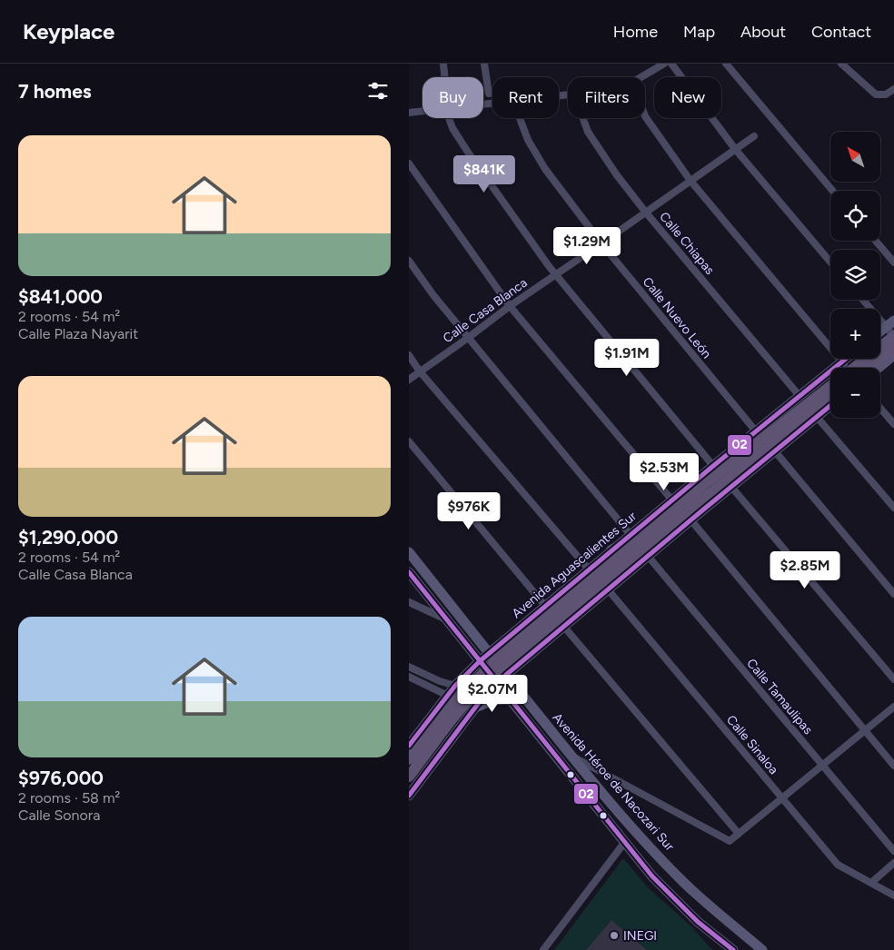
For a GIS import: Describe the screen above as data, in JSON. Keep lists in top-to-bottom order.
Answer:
{
  "streets": {
    "main road": ["Avenida Aguascalientes Sur"],
    "street": [
      "Calle Chiapas",
      "Calle Casa Blanca",
      "Calle Nuevo León",
      "Calle Tamaulipas",
      "Calle Sinaloa",
      "Avenida Héroe de Nacozari Sur"
    ]
  },
  "crossings": [
    ["Calle Chiapas", "Calle Casa Blanca"],
    ["Calle Chiapas", "Avenida Aguascalientes Sur"],
    ["Calle Casa Blanca", "Calle Nuevo León"],
    ["Calle Casa Blanca", "Calle Sinaloa"],
    ["Calle Nuevo León", "Avenida Aguascalientes Sur"],
    ["Avenida Aguascalientes Sur", "Calle Tamaulipas"],
    ["Avenida Aguascalientes Sur", "Calle Sinaloa"],
    ["Avenida Aguascalientes Sur", "Avenida Héroe de Nacozari Sur"]
  ],
  "places": ["INEGI"],
  "lines": ["transit line 02"],
  "north": "top left",
  "page": {
    "header": "Keyplace",
    "nav": [
      "Home",
      "Map",
      "About",
      "Contact"
    ],
    "heading": "7 homes",
    "chip": [
      "Buy",
      "Rent",
      "Filters",
      "New"
    ],
    "list": [
      {
        "name": "$841,000",
        "note": "2 rooms · 54 m² · Calle Plaza Nayarit"
      },
      {
        "name": "$1,290,000",
        "note": "2 rooms · 54 m² · Calle Casa Blanca"
      },
      {
        "name": "$976,000",
        "note": "2 rooms · 58 m² · Calle Sonora"
      }
    ],
    "map_buttons": ["+", "−"],
    "price": [
      "$841K",
      "$1.29M",
      "$1.91M",
      "$2.53M",
      "$976K",
      "$2.85M",
      "$2.07M"
    ]
  }
}
